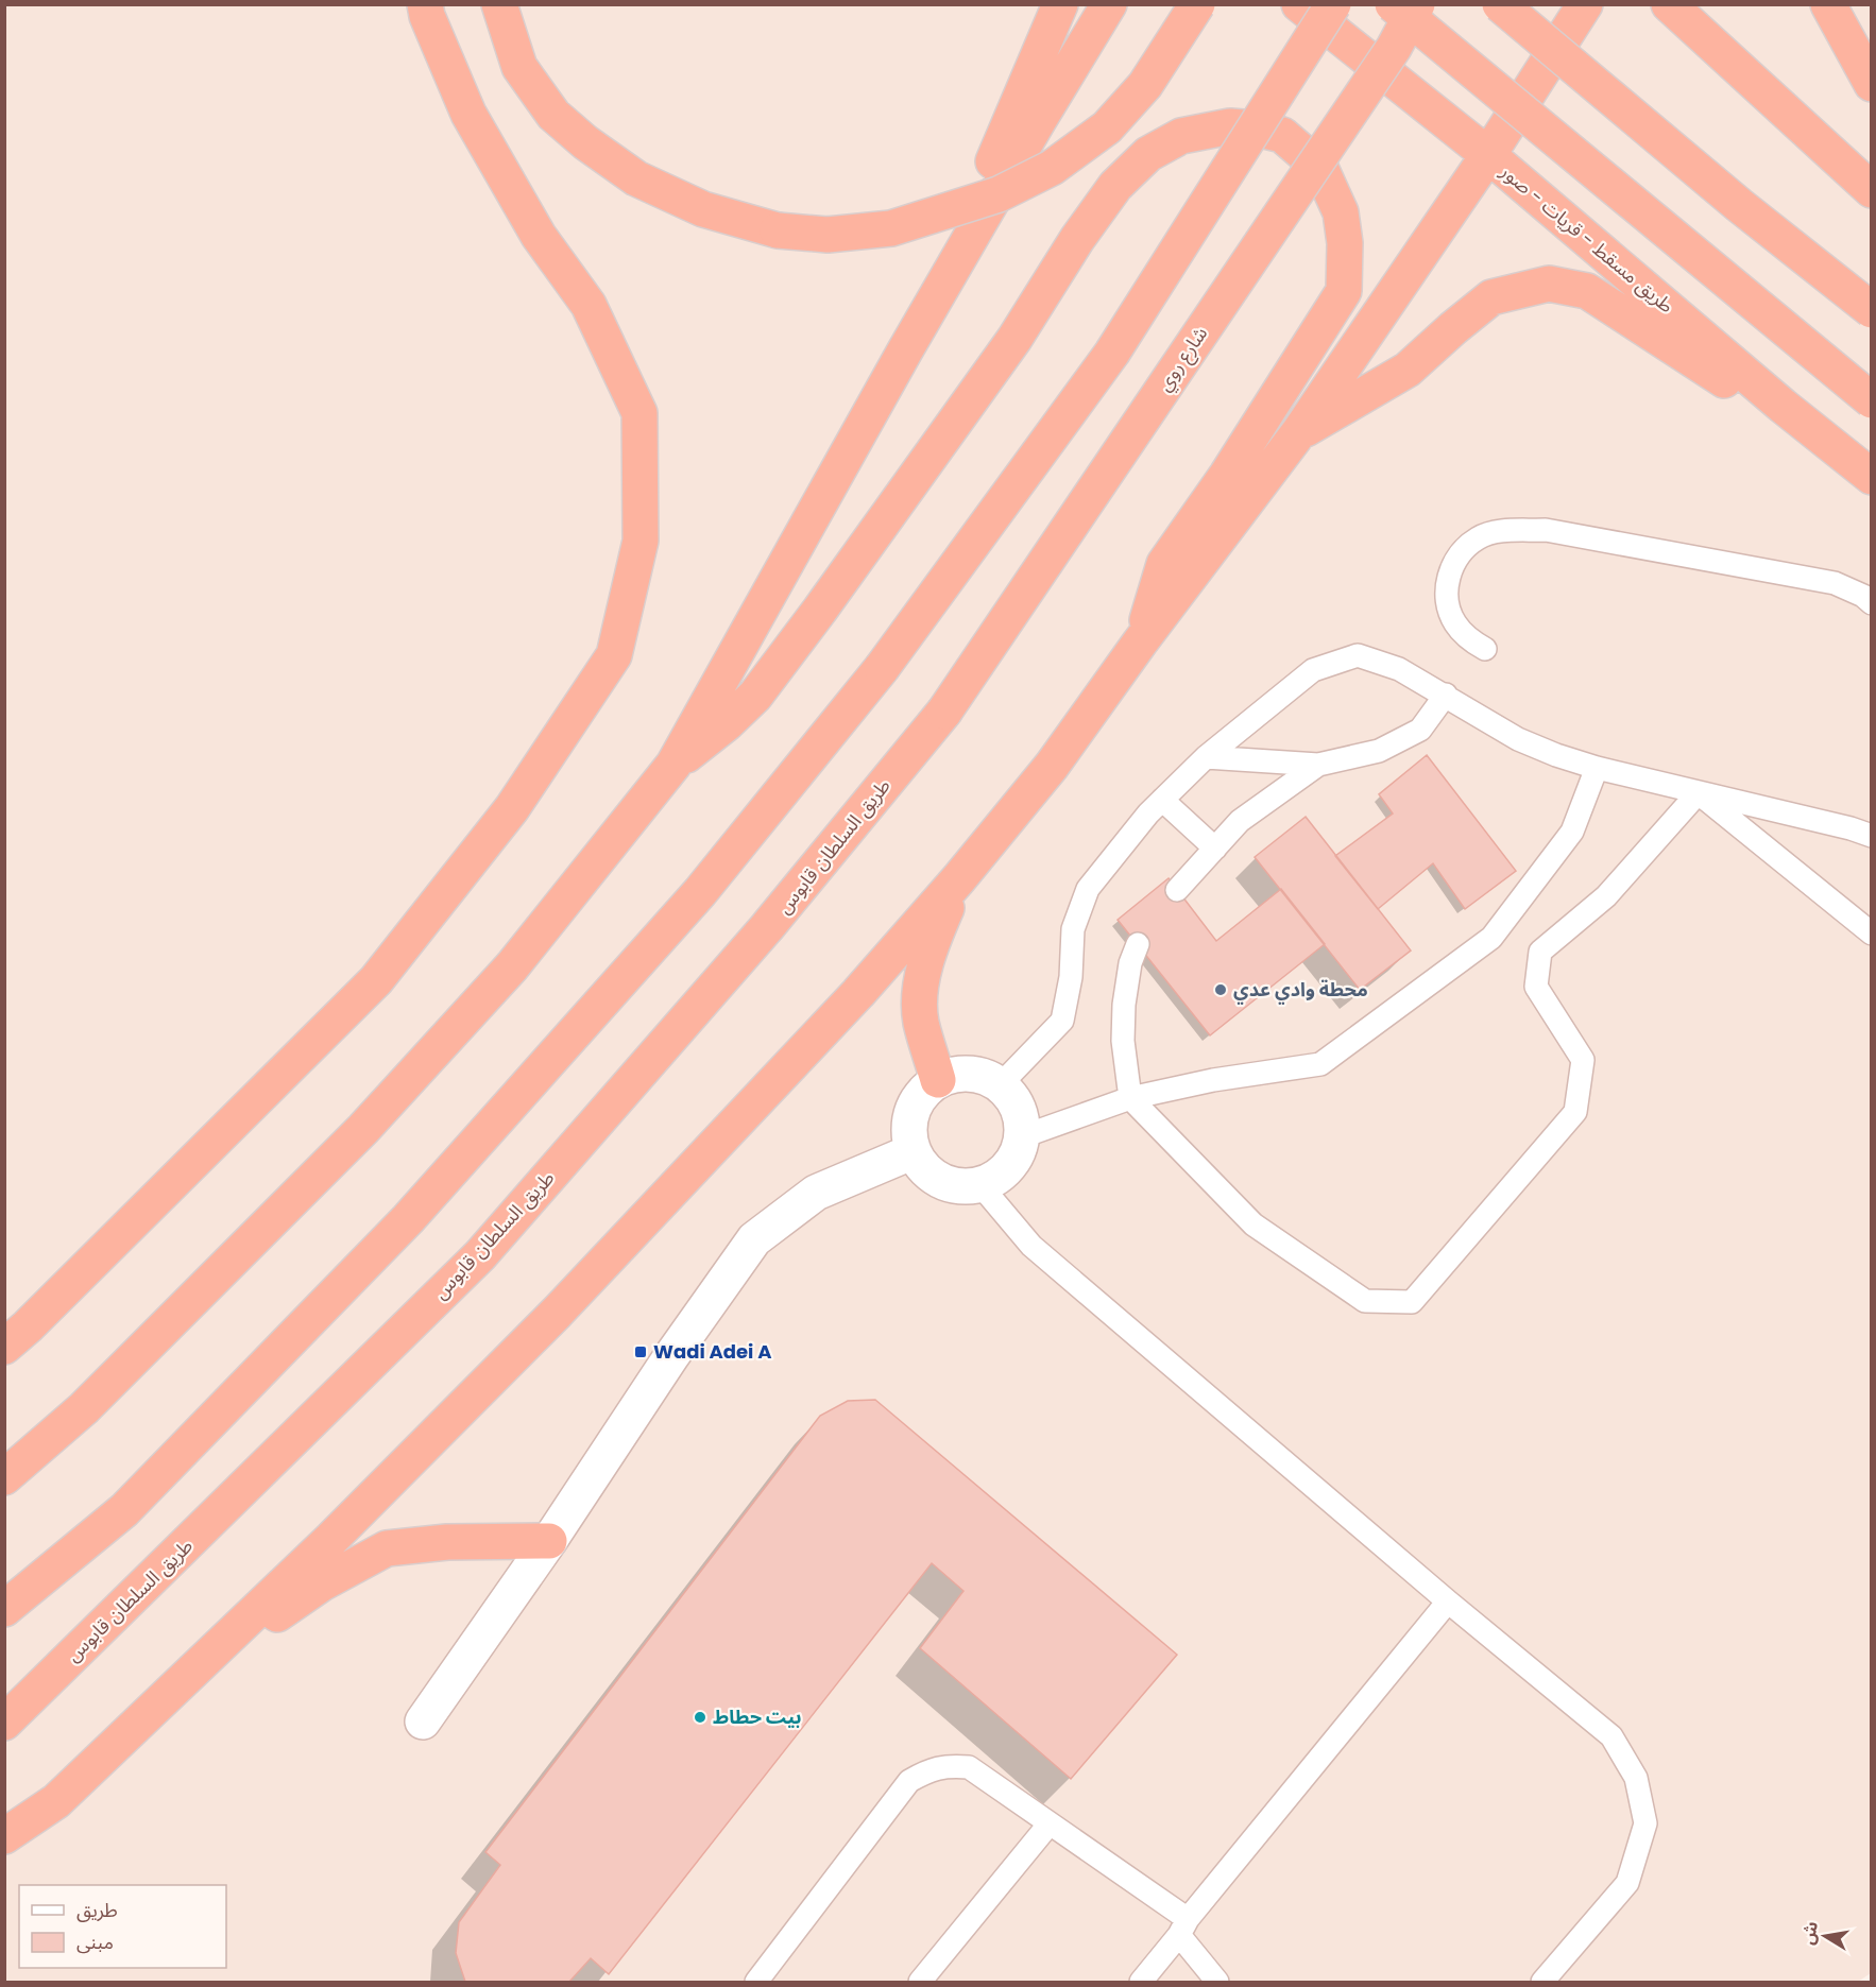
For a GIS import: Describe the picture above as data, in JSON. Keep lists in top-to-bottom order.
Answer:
{
  "streets": {
    "highway": ["طريق مسقط - قريات - صور", "شارع روي", "طريق السلطان قابوس"]
  },
  "crossings": [
    ["شارع روي", "طريق السلطان قابوس"]
  ],
  "places": {
    "other": ["محطة وادي عدي", "بيت حطاط"],
    "transit": ["Wadi Adei A"]
  },
  "legend": ["طريق", "مبنى"],
  "north": "left"
}
